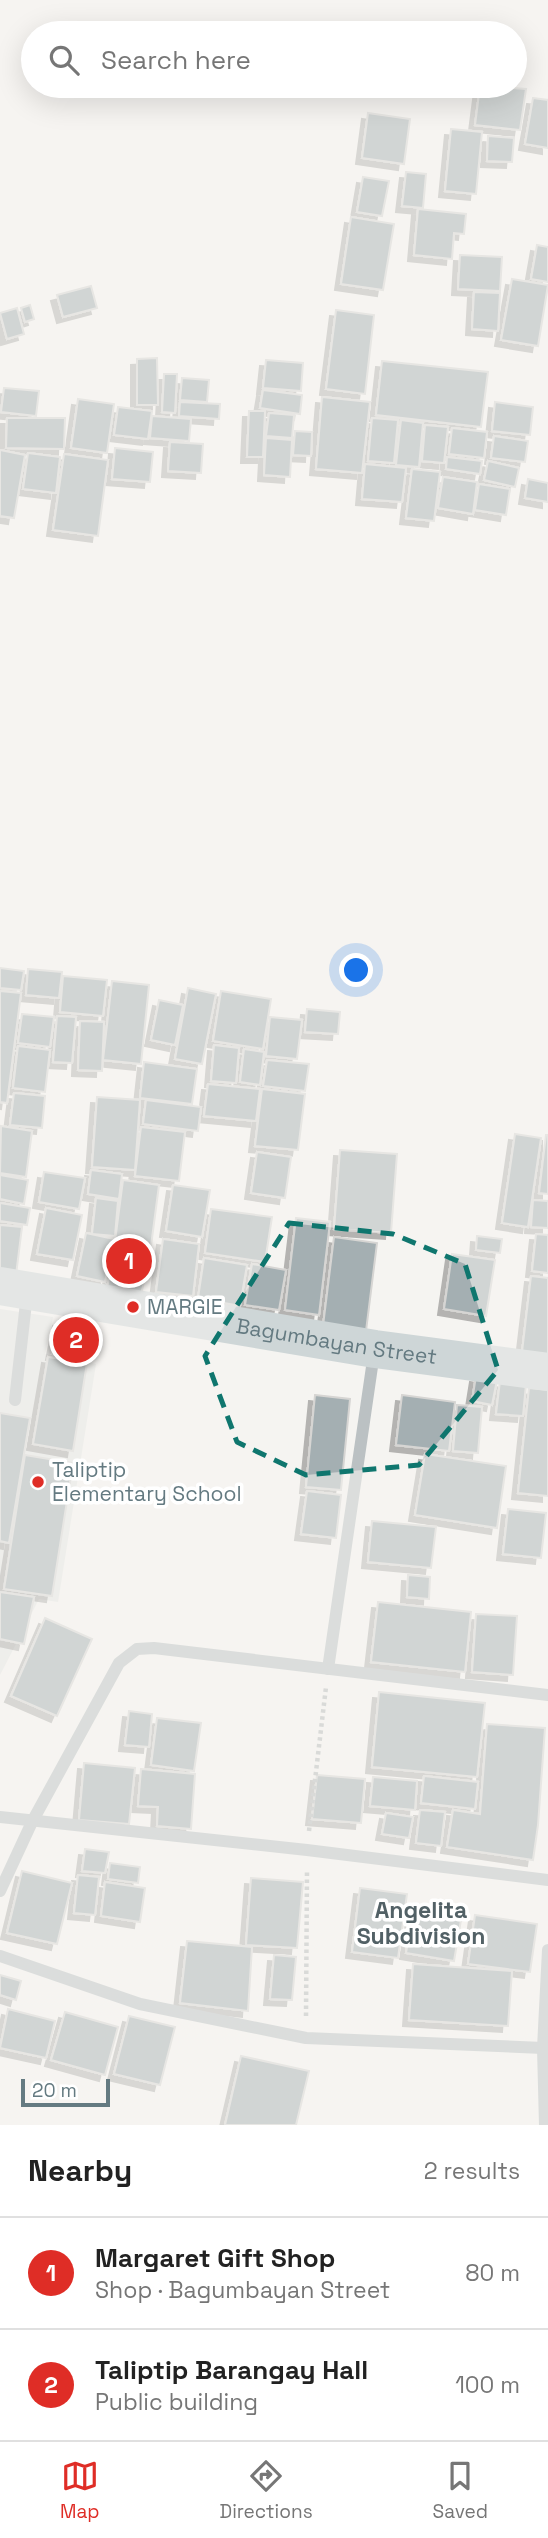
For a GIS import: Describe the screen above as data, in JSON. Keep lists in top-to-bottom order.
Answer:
{
  "streets": {
    "main road": ["Bagumbayan Street"]
  },
  "districts": ["Angelita Subdivision"],
  "places": ["MARGIE", "Taliptip Elementary School"],
  "scale_bar": "20 m",
  "page": {
    "search": "Search here",
    "pins": ["1", "2"],
    "scale": "20 m",
    "heading": ["Nearby", "2 results"],
    "list": [
      {
        "mark": "1",
        "name": "Margaret Gift Shop",
        "note": "Shop · Bagumbayan Street",
        "value": "80 m"
      },
      {
        "mark": "2",
        "name": "Taliptip Barangay Hall",
        "note": "Public building",
        "value": "100 m"
      }
    ],
    "nav": ["Map", "Directions", "Saved"]
  }
}
